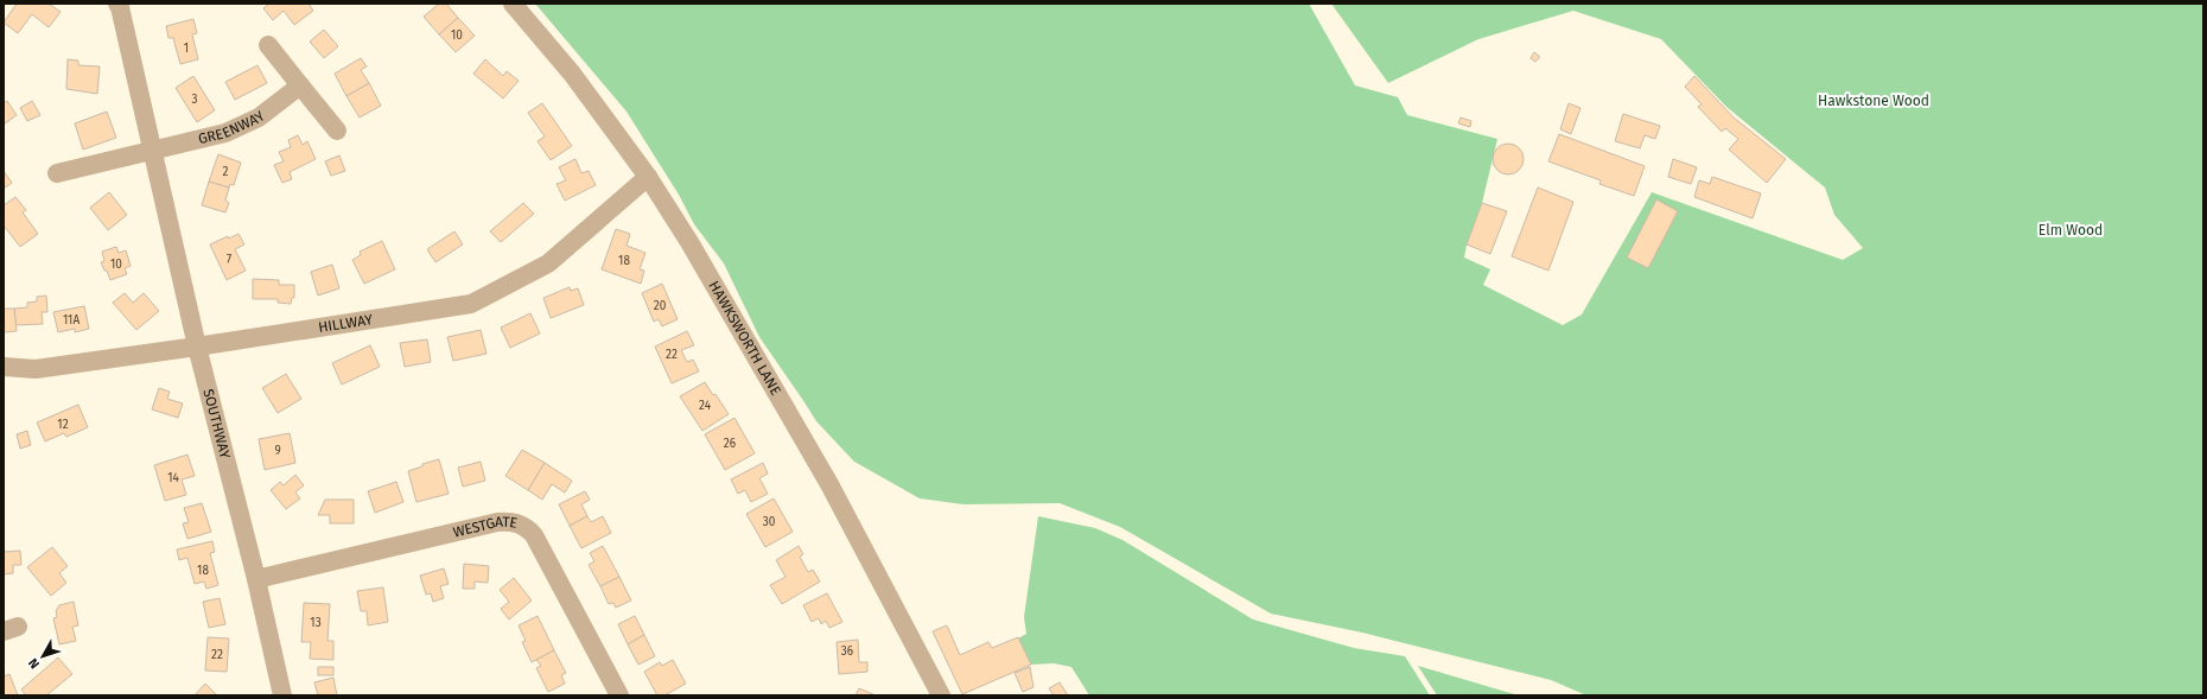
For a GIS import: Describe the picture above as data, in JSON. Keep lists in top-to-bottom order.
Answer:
{
  "streets": {
    "street": [
      "GREENWAY",
      "HILLWAY",
      "HAWKSWORTH LANE",
      "SOUTHWAY",
      "WESTGATE"
    ]
  },
  "crossings": [
    ["GREENWAY", "SOUTHWAY"],
    ["HILLWAY", "HAWKSWORTH LANE"],
    ["HILLWAY", "SOUTHWAY"],
    ["SOUTHWAY", "WESTGATE"]
  ],
  "parks": ["Hawkstone Wood", "Elm Wood"],
  "house_numbers": [
    "10",
    "1",
    "3",
    "2",
    "7",
    "18",
    "10",
    "20",
    "11A",
    "22",
    "24",
    "12",
    "26",
    "9",
    "14",
    "30",
    "18",
    "13",
    "36",
    "22"
  ],
  "north": "bottom left"
}
